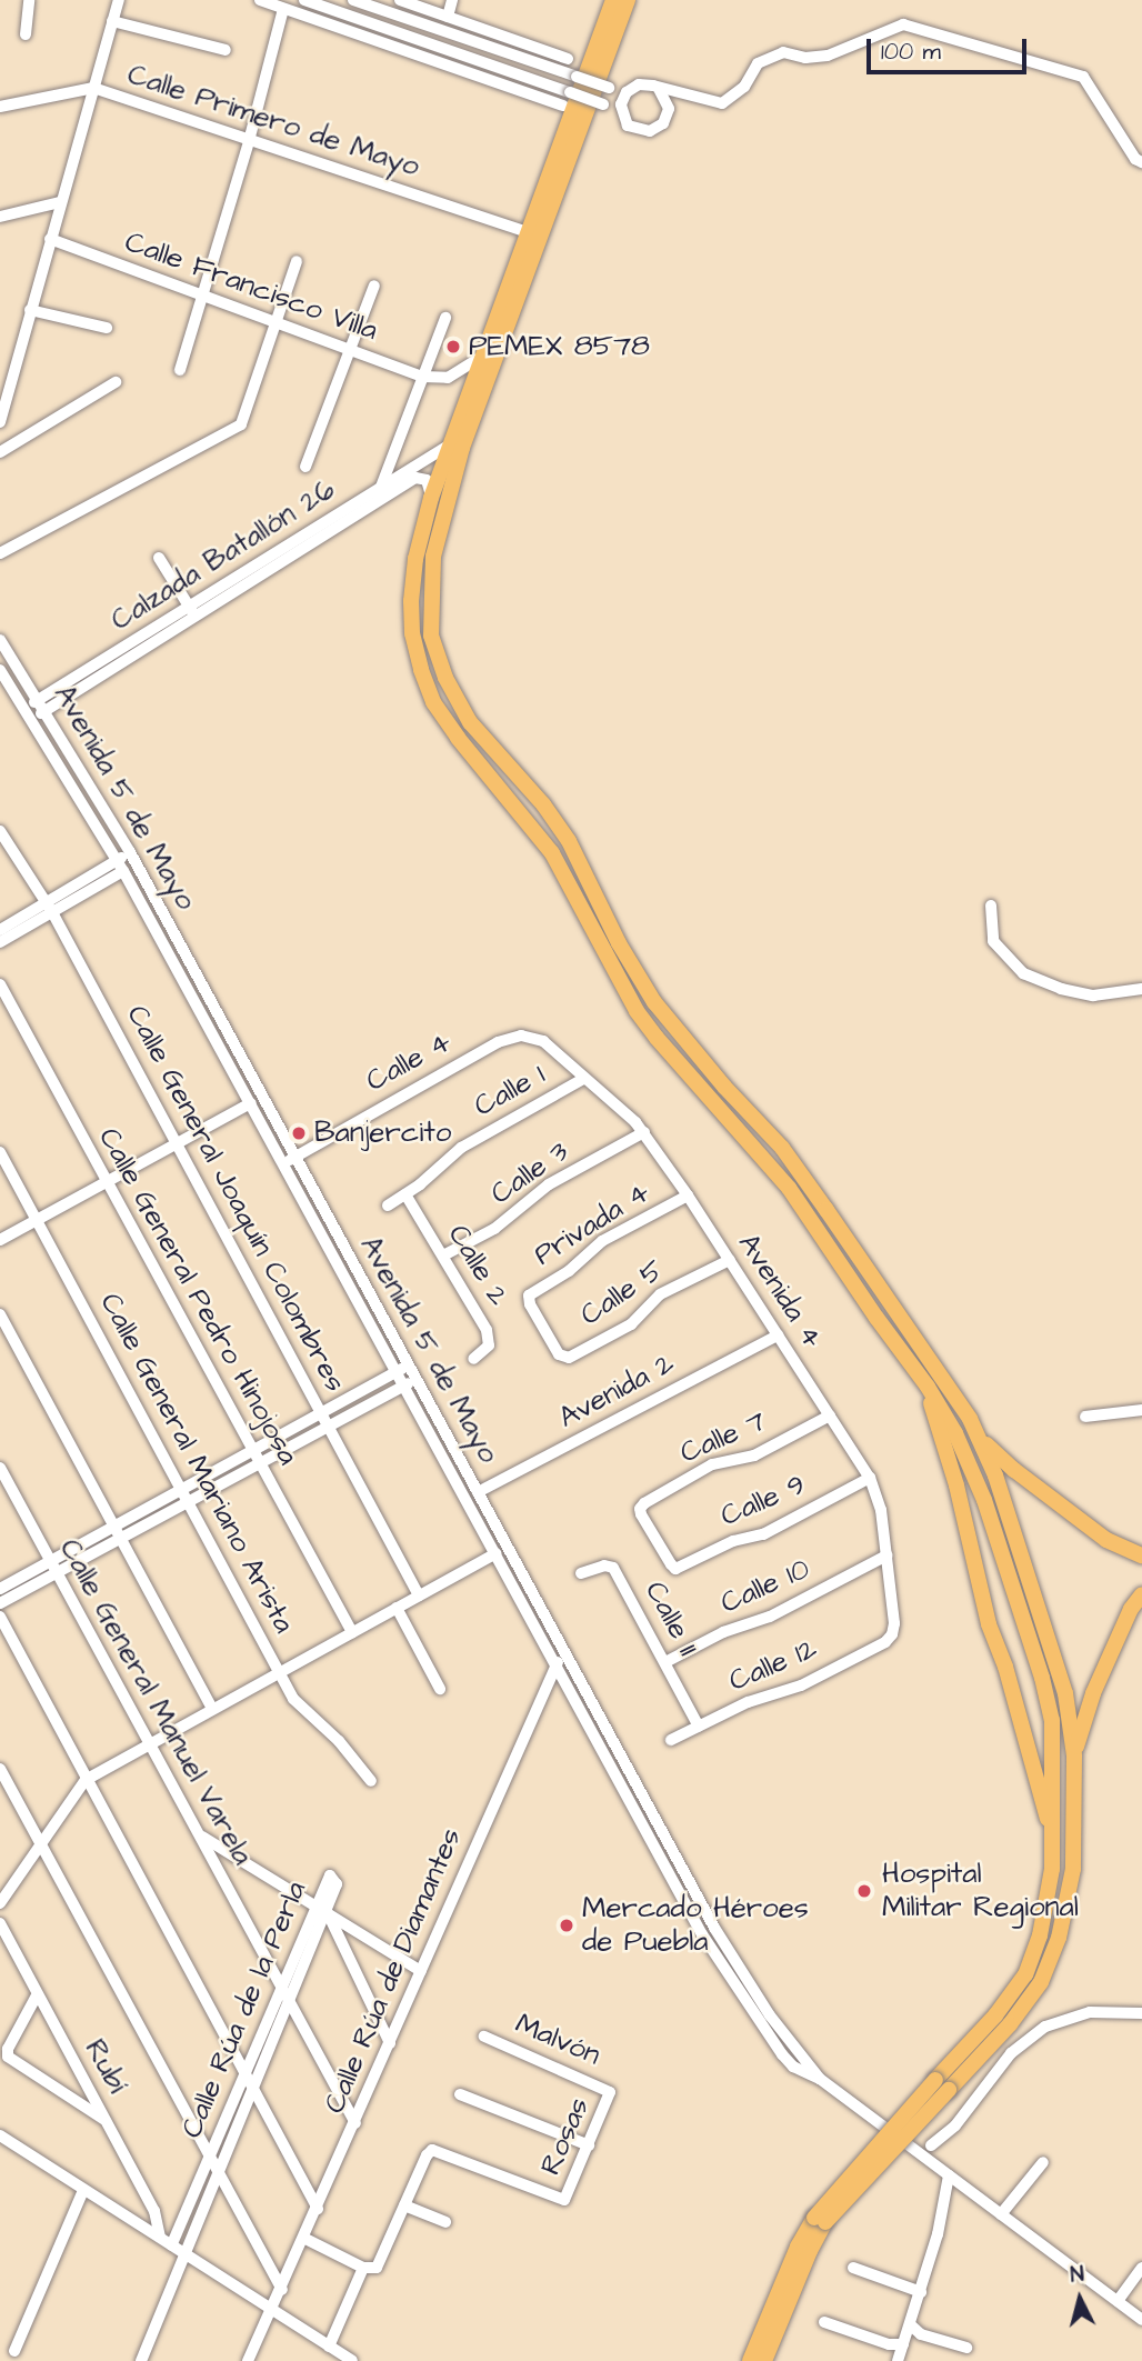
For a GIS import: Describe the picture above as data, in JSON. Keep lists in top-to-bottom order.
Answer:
{
  "streets": {
    "street": [
      "Calle Primero de Mayo",
      "Calle Francisco Villa",
      "Calzada Batallón 26",
      "Avenida 5 de Mayo",
      "Calle 4",
      "Calle 1",
      "Calle 3",
      "Calle General Joaquín Colombres",
      "Privada 4",
      "Calle 2",
      "Avenida 4",
      "Calle 5",
      "Calle General Pedro Hinojosa",
      "Avenida 2",
      "Calle 7",
      "Calle General Mariano Arista",
      "Calle 9",
      "Calle 10",
      "Calle 11",
      "Calle 12",
      "Calle General Manuel Varela",
      "Calle Rúa de Diamantes",
      "Calle Rúa de la Perla",
      "Malvón",
      "Rubí",
      "Rosas"
    ]
  },
  "crossings": [
    ["Calzada Batallón 26", "Avenida 5 de Mayo"],
    ["Avenida 5 de Mayo", "Calle 4"],
    ["Avenida 5 de Mayo", "Avenida 2"],
    ["Avenida 5 de Mayo", "Calle Rúa de Diamantes"],
    ["Calle 4", "Avenida 4"],
    ["Calle 1", "Calle 2"],
    ["Calle 1", "Avenida 4"],
    ["Calle 3", "Calle 2"],
    ["Calle 3", "Avenida 4"],
    ["Privada 4", "Avenida 4"],
    ["Privada 4", "Calle 5"],
    ["Avenida 4", "Calle 5"],
    ["Avenida 4", "Avenida 2"],
    ["Avenida 4", "Calle 7"],
    ["Avenida 4", "Calle 9"],
    ["Avenida 4", "Calle 10"],
    ["Avenida 4", "Calle 12"],
    ["Calle 7", "Calle 9"],
    ["Calle 10", "Calle 11"],
    ["Calle 11", "Calle 12"],
    ["Calle General Manuel Varela", "Calle Rúa de Diamantes"],
    ["Calle General Manuel Varela", "Calle Rúa de la Perla"],
    ["Malvón", "Rosas"]
  ],
  "places": [
    "PEMEX 8578",
    "Banjercito",
    "Hospital Militar Regional",
    "Mercado Héroes de Puebla"
  ],
  "scale_bar": "100 m",
  "north": "top"
}
